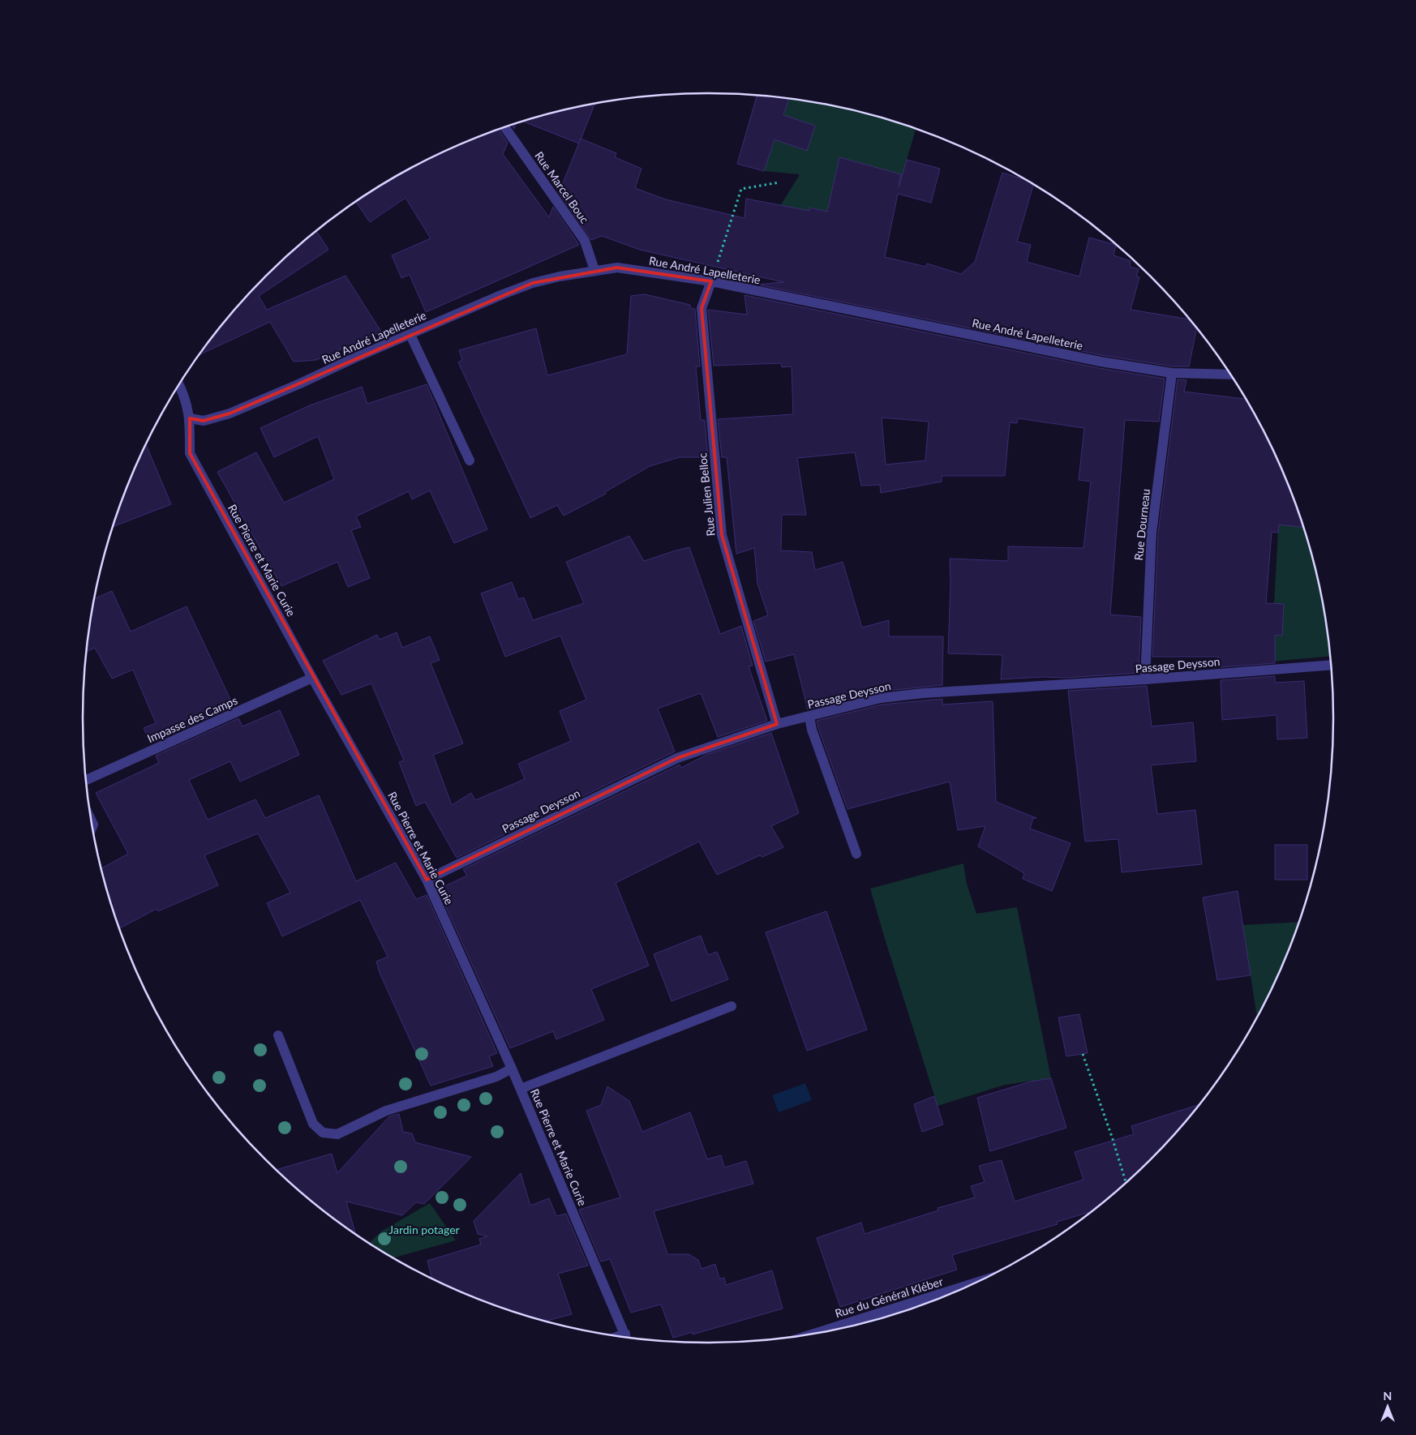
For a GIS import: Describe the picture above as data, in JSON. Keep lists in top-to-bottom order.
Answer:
{
  "streets": {
    "street": [
      "Rue Marcel Bouc",
      "Rue André Lapelleterie",
      "Rue Julien Belloc",
      "Rue Dourneau",
      "Rue Pierre et Marie Curie",
      "Passage Deysson",
      "Impasse des Camps",
      "Rue du Général Kléber"
    ]
  },
  "crossings": [
    ["Rue Marcel Bouc", "Rue André Lapelleterie"],
    ["Rue André Lapelleterie", "Rue Julien Belloc"],
    ["Rue André Lapelleterie", "Rue Dourneau"],
    ["Rue André Lapelleterie", "Rue Pierre et Marie Curie"],
    ["Rue Julien Belloc", "Passage Deysson"],
    ["Rue Dourneau", "Passage Deysson"],
    ["Rue Pierre et Marie Curie", "Passage Deysson"],
    ["Rue Pierre et Marie Curie", "Impasse des Camps"]
  ],
  "parks": ["Jardin potager"],
  "north": "top"
}
